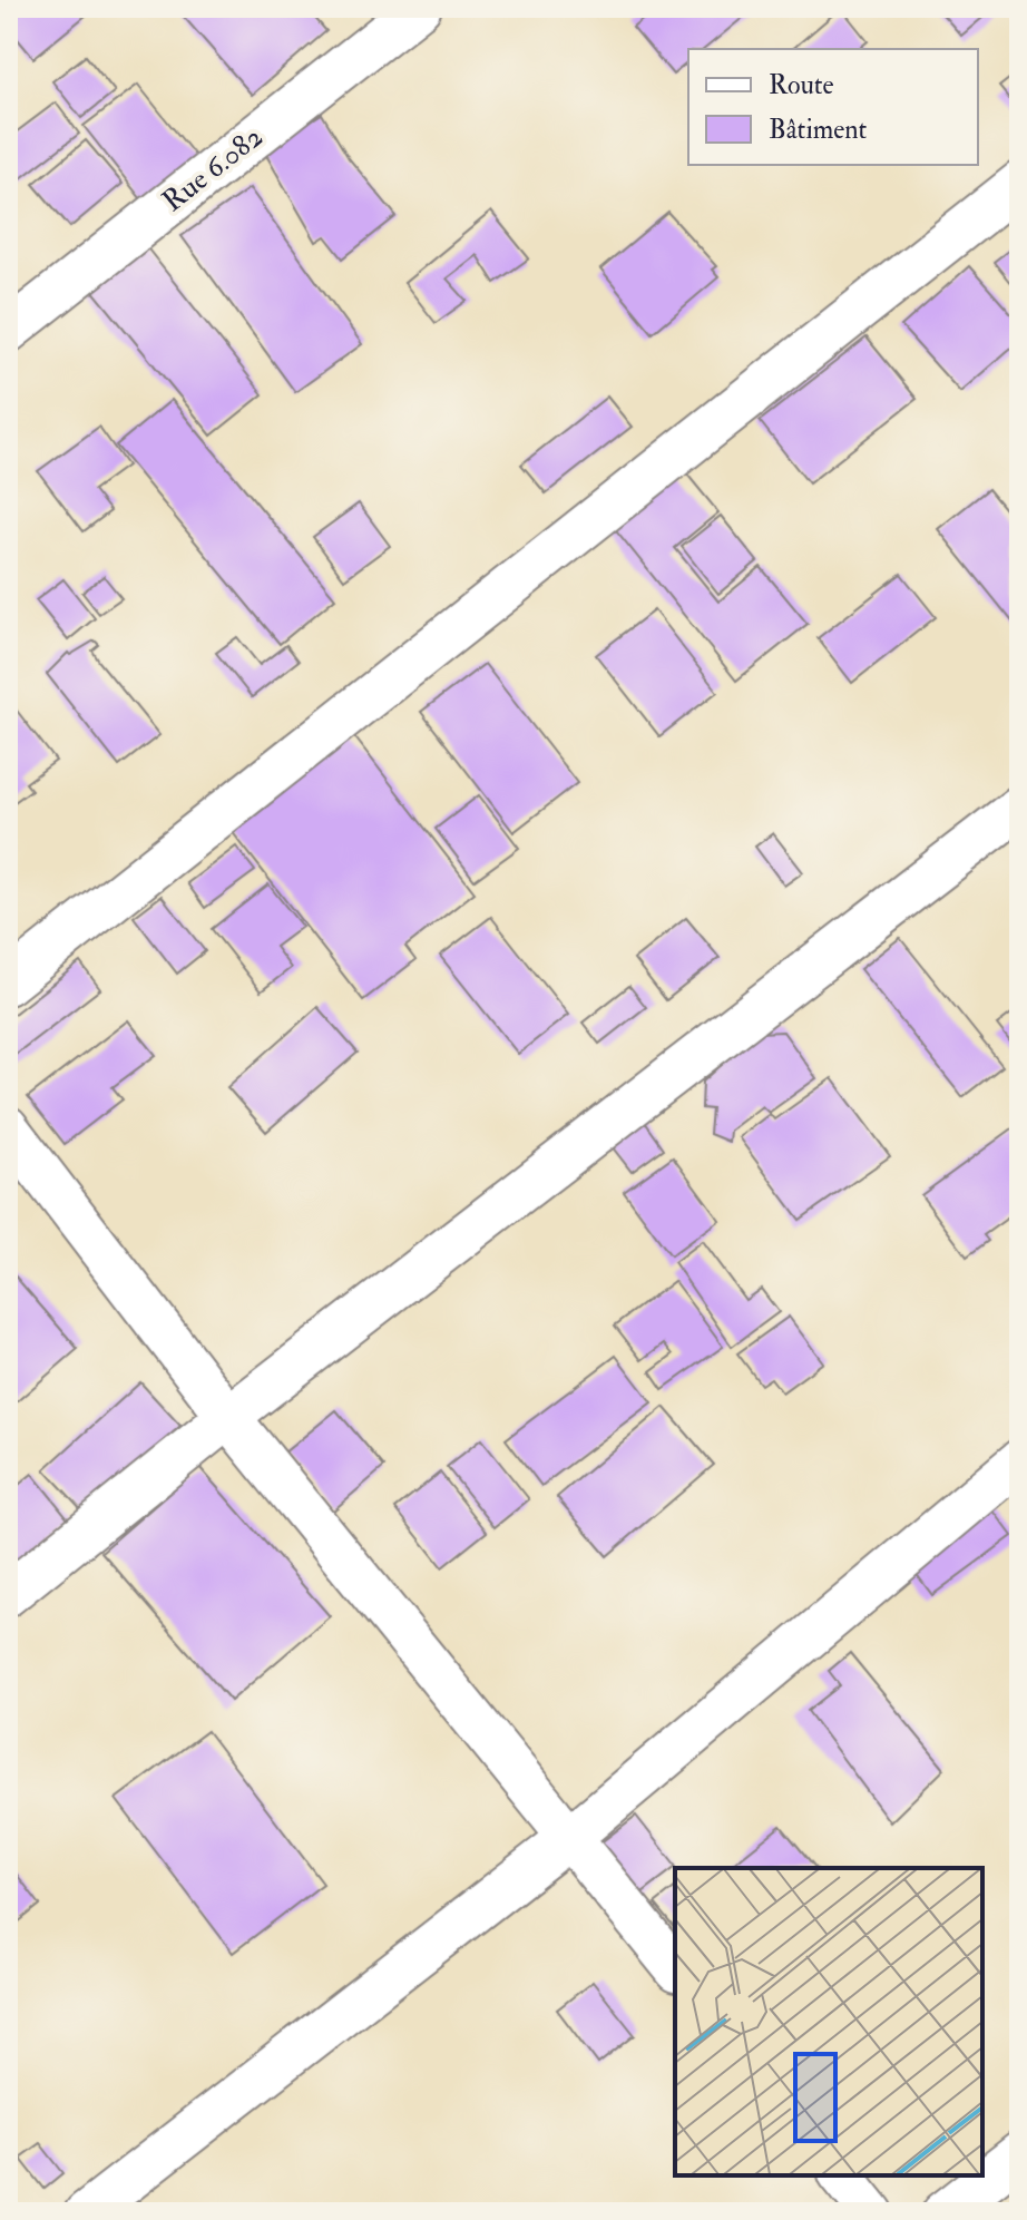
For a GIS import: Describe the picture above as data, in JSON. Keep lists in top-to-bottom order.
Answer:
{
  "streets": {
    "street": ["Rue 6.082"]
  },
  "legend": ["Route", "Bâtiment"]
}
